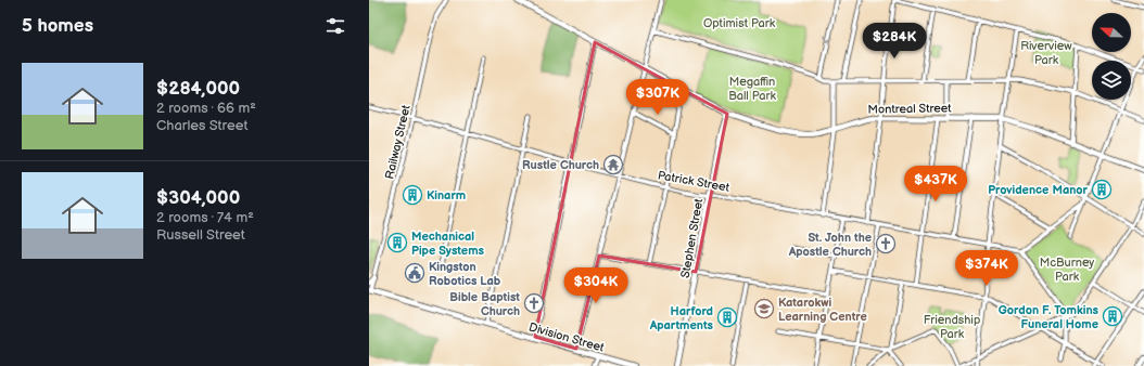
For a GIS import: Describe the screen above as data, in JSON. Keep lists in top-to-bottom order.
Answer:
{
  "streets": {
    "main road": ["Montreal Street", "Stephen Street", "Division Street"],
    "street": ["Railway Street", "Patrick Street"]
  },
  "crossings": [
    ["Montreal Street", "Stephen Street"],
    ["Railway Street", "Patrick Street"],
    ["Railway Street", "Division Street"],
    ["Patrick Street", "Stephen Street"]
  ],
  "parks": [
    "Optimist Park",
    "Riverview Park",
    "Megaffin Ball Park",
    "McBurney Park",
    "Friendship Park"
  ],
  "places": {
    "temple": ["Rustle Church"],
    "building": [
      "Providence Manor",
      "Kinarm",
      "Mechanical Pipe Systems",
      "Gordon F. Tomkins Funeral Home",
      "Harford Apartments"
    ],
    "church": ["St. John the Apostle Church", "Bible Baptist Church"],
    "public building": ["Kingston Robotics Lab"],
    "school or university": ["Katarokwi Learning Centre"]
  },
  "north": "left",
  "page": {
    "heading": "5 homes",
    "price": [
      "$284K",
      "$307K",
      "$437K",
      "$374K",
      "$304K"
    ],
    "list": [
      {
        "name": "$284,000",
        "note": "2 rooms · 66 m² · Charles Street"
      },
      {
        "name": "$304,000",
        "note": "2 rooms · 74 m² · Russell Street"
      }
    ]
  }
}
